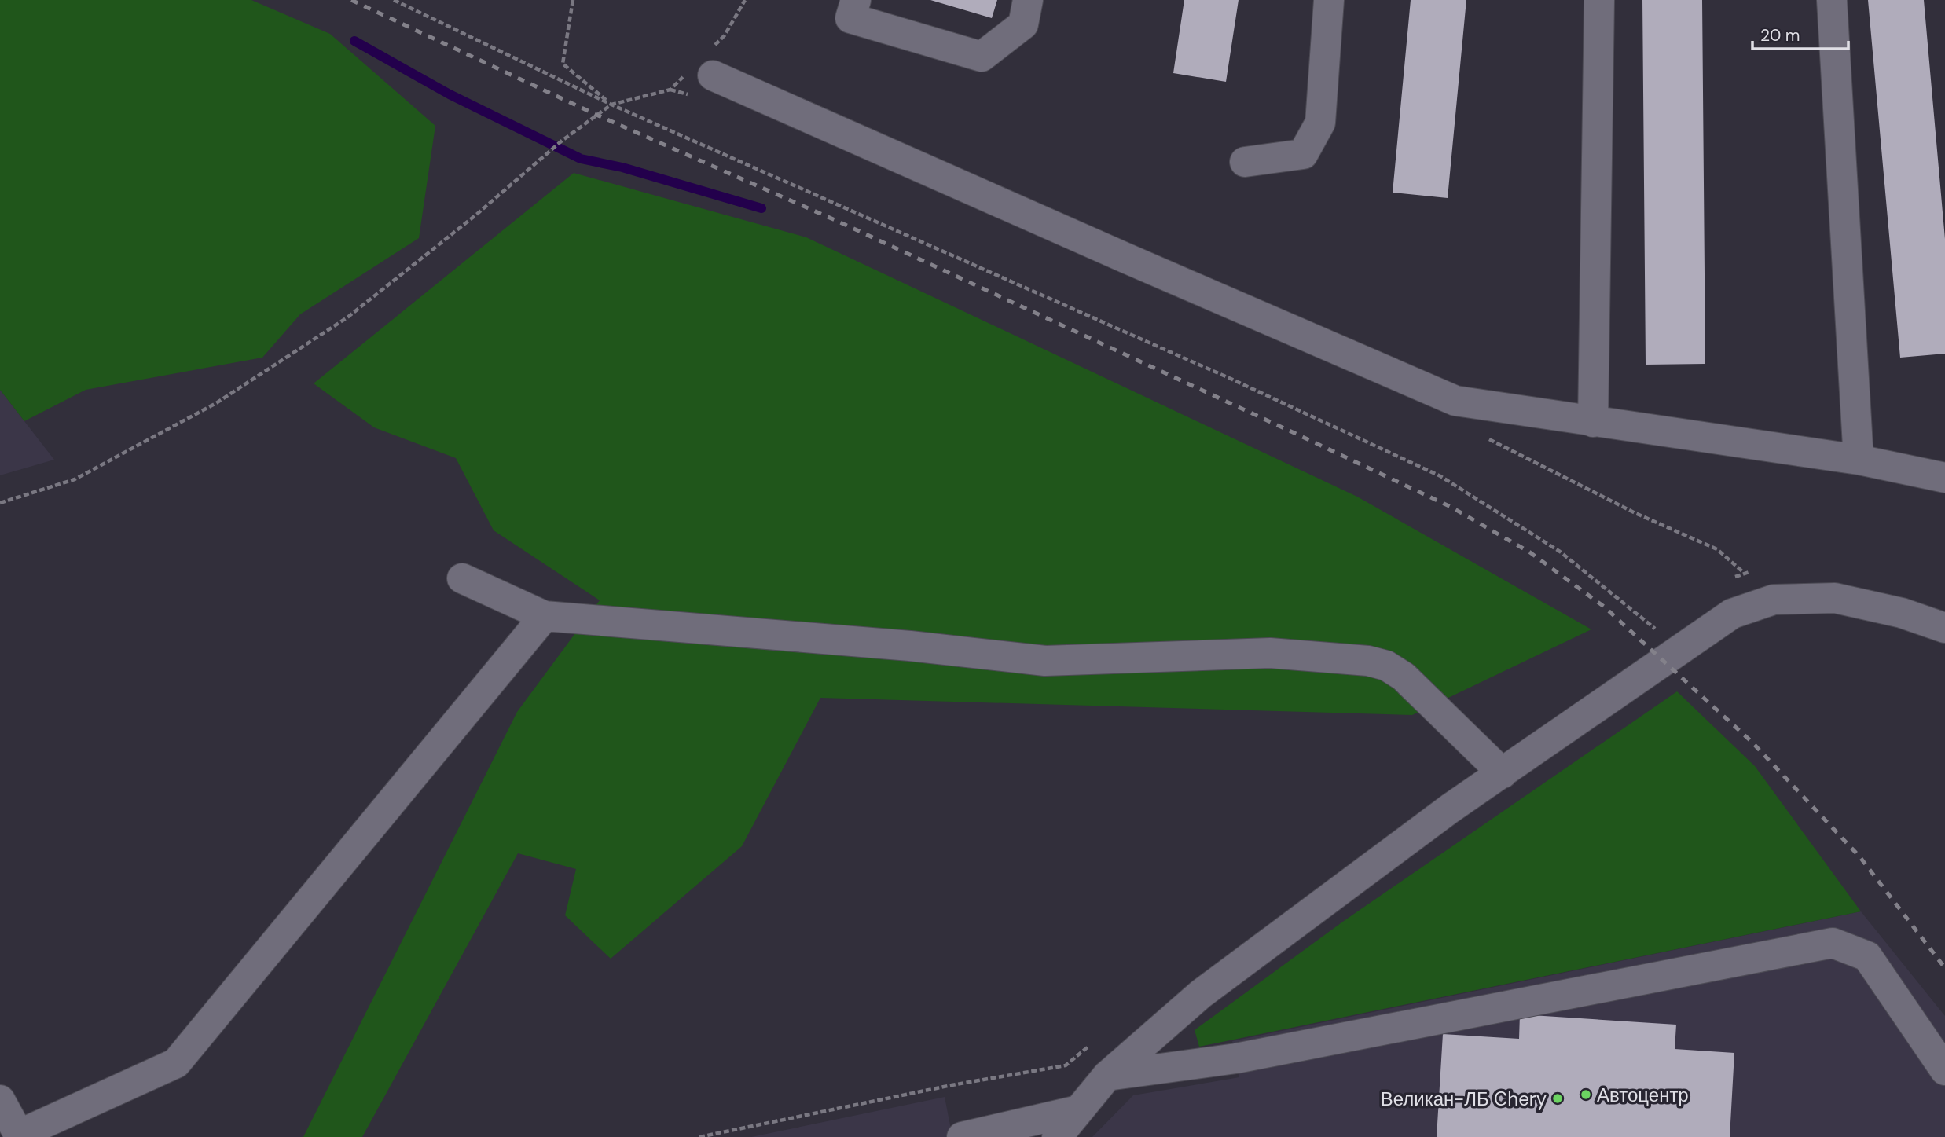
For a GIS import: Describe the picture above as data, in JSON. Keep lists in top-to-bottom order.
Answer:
{
  "places": ["Автоцентр", "Великан-ЛБ Chery"],
  "scale_bar": "20 m"
}
